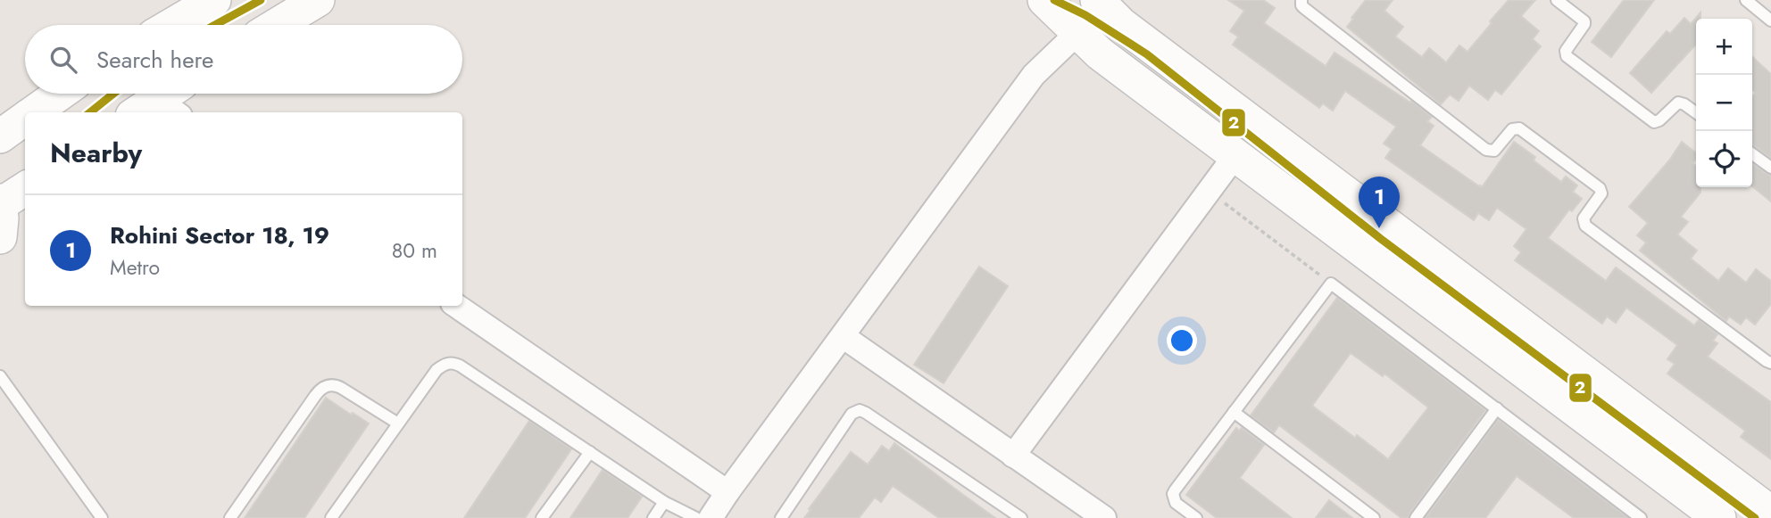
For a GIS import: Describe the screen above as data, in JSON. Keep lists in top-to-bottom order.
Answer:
{
  "lines": ["transit line 2"],
  "page": {
    "map_buttons": ["+", "−"],
    "search": "Search here",
    "heading": "Nearby",
    "pins": "1",
    "list": [
      {
        "mark": "1",
        "name": "Rohini Sector 18, 19",
        "note": "Metro",
        "value": "80 m"
      }
    ]
  }
}
